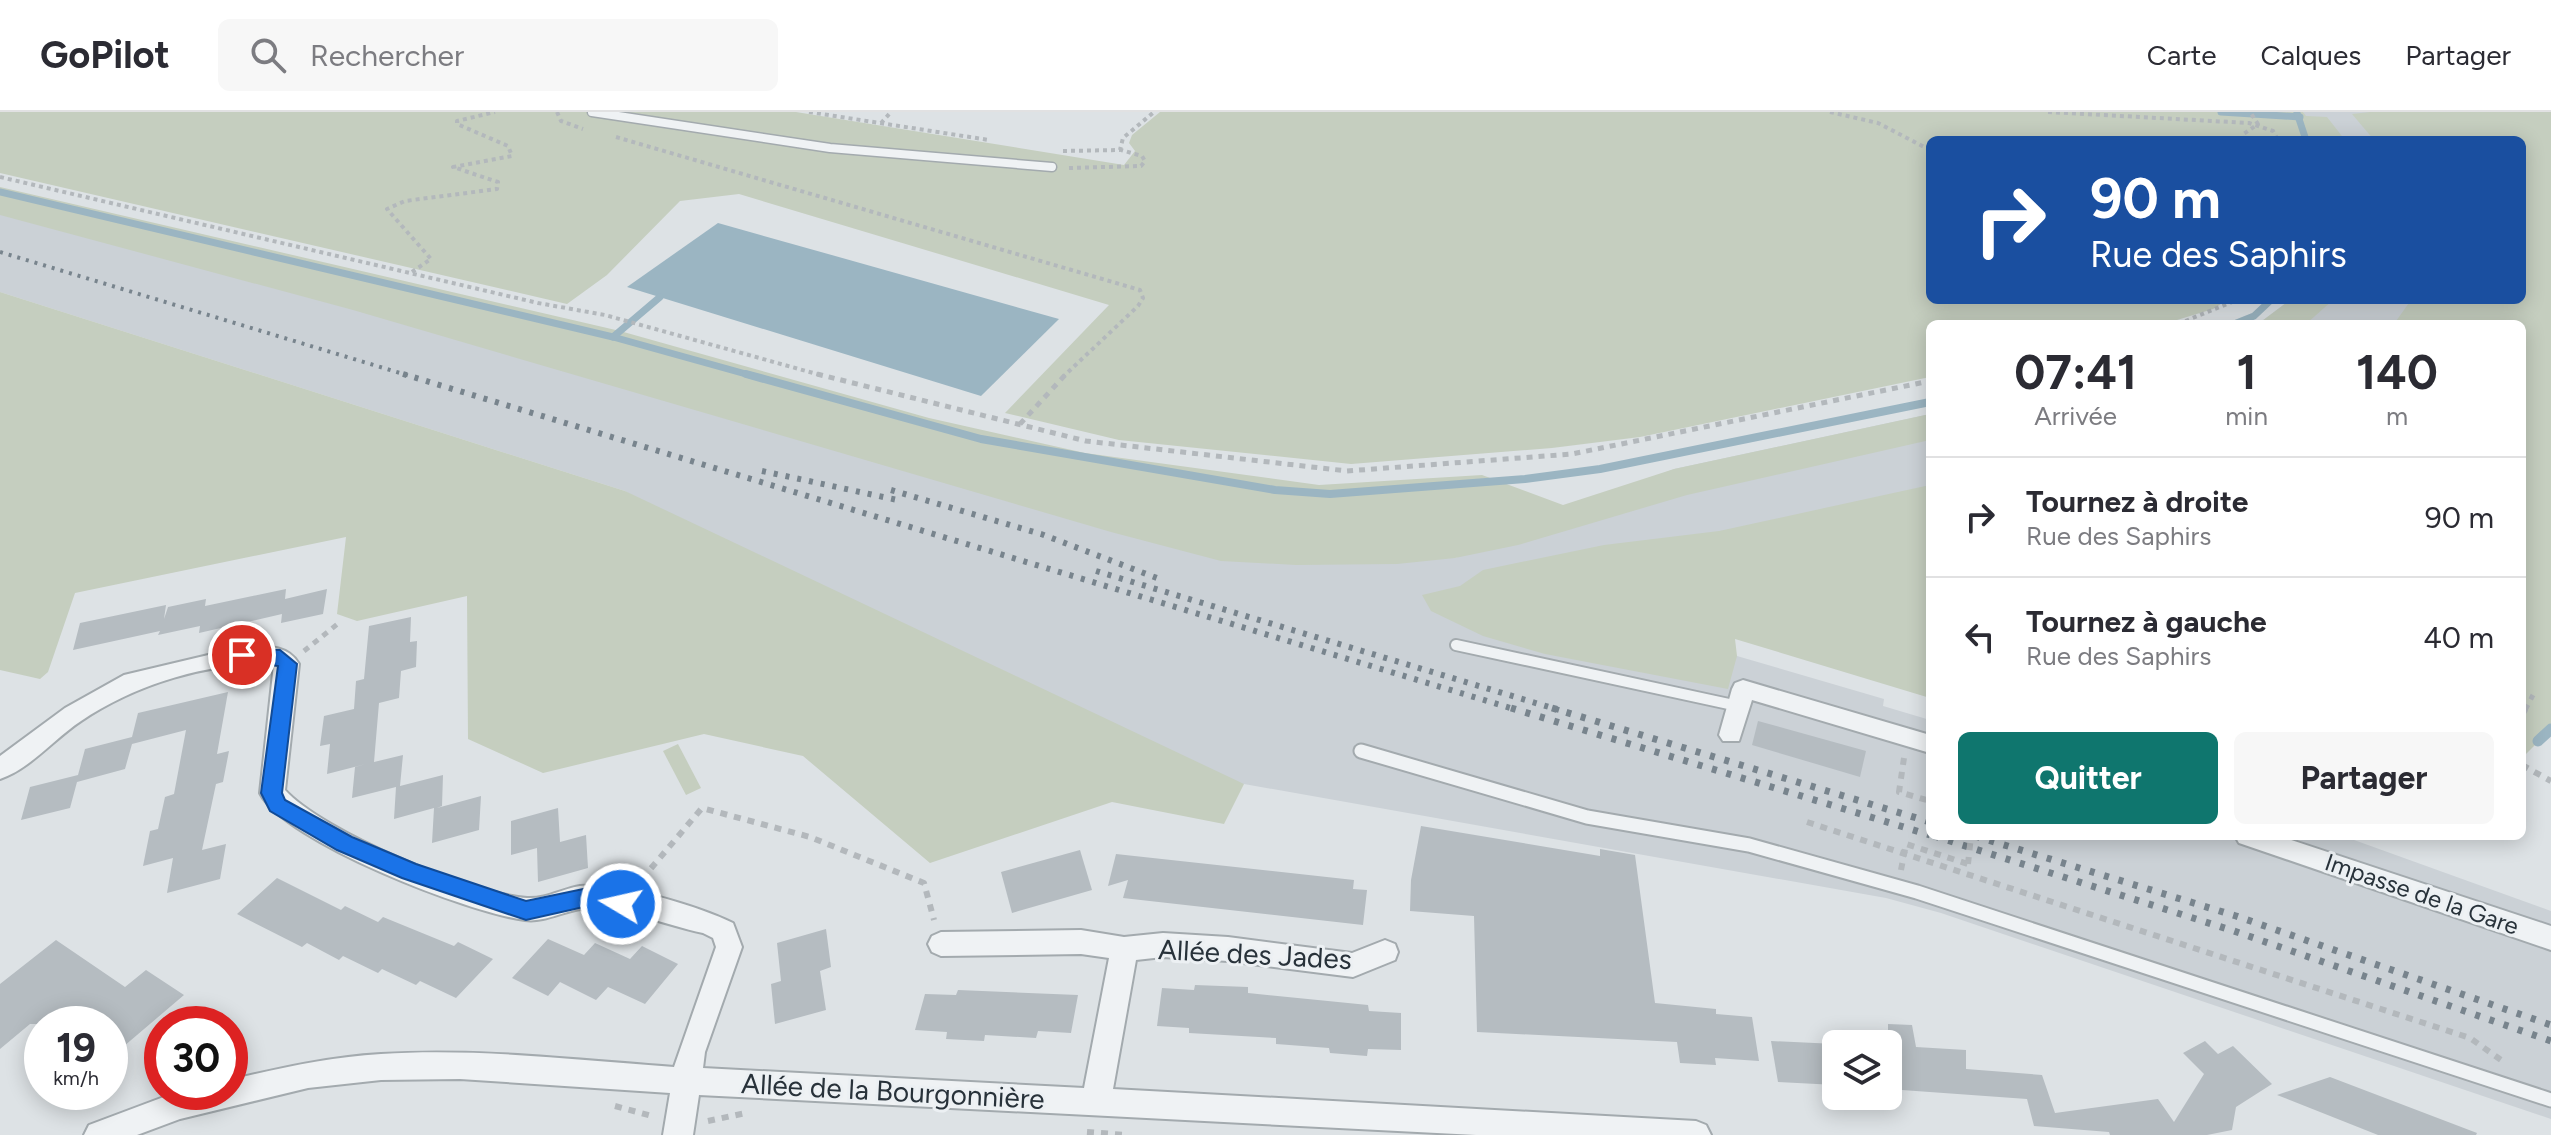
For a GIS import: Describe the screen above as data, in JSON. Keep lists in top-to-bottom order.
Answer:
{
  "streets": {
    "street": ["Impasse de la Gare", "Allée des Jades", "Allée de la Bourgonnière"]
  },
  "crossings": [
    ["Allée des Jades", "Allée de la Bourgonnière"]
  ],
  "page": {
    "header": "GoPilot",
    "search": "Rechercher",
    "nav": ["Carte", "Calques", "Partager"],
    "turn": ["90 m", "Rue des Saphirs"],
    "eta": [
      "07:41",
      "Arrivée",
      "1",
      "min",
      "140",
      "m"
    ],
    "list": [
      {
        "name": "Tournez à droite",
        "note": "Rue des Saphirs",
        "value": "90 m"
      },
      {
        "name": "Tournez à gauche",
        "note": "Rue des Saphirs",
        "value": "40 m"
      }
    ],
    "buttons": ["Quitter", "Partager"],
    "speed": "19 km/h",
    "limit": "30"
  }
}
